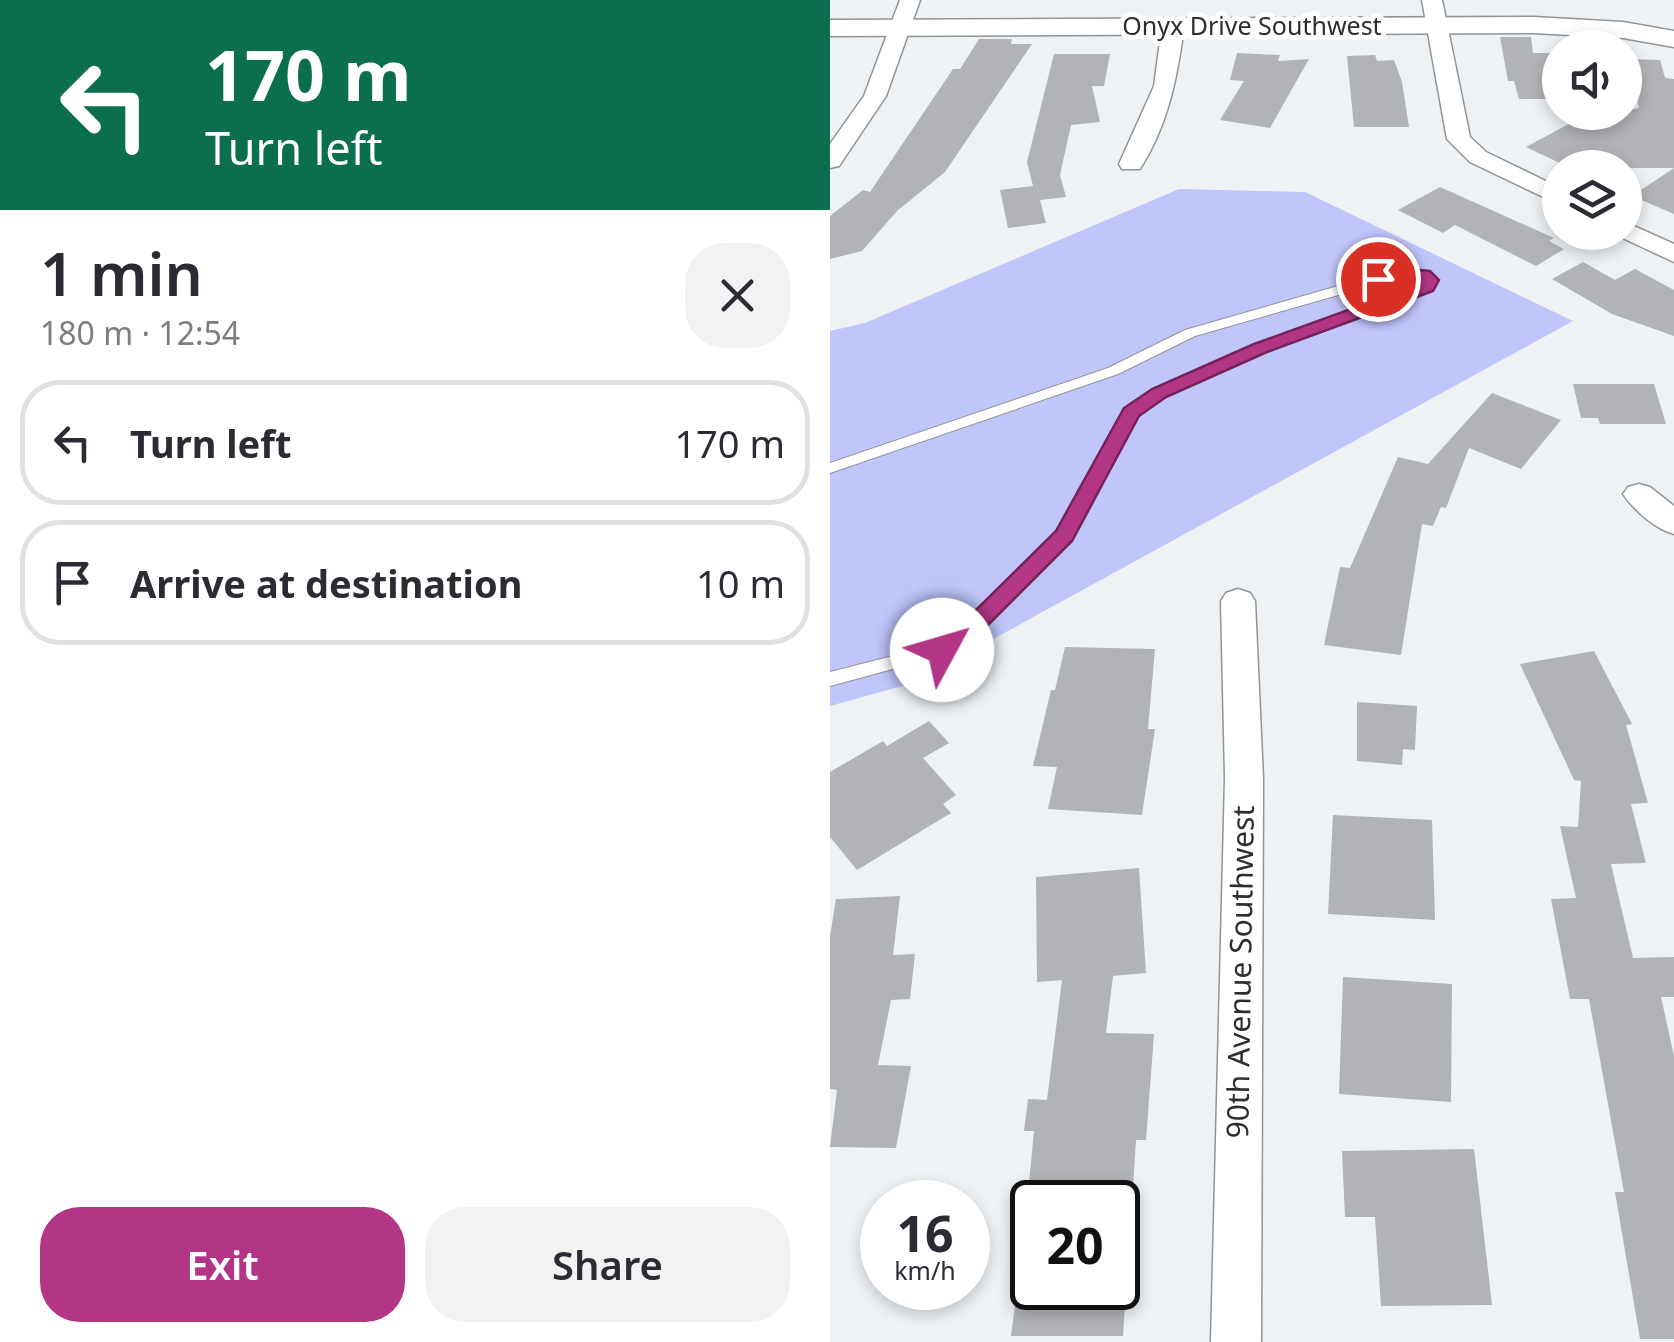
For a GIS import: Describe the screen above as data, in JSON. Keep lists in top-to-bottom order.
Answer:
{
  "streets": {
    "street": ["Onyx Drive Southwest", "90th Avenue Southwest"]
  },
  "page": {
    "turn": ["170 m", "Turn left"],
    "heading": ["1 min", "180 m · 12:54"],
    "list": [
      {
        "name": "Turn left",
        "value": "170 m"
      },
      {
        "name": "Arrive at destination",
        "value": "10 m"
      }
    ],
    "speed": "16 km/h",
    "limit": "20",
    "buttons": ["Exit", "Share"]
  }
}
